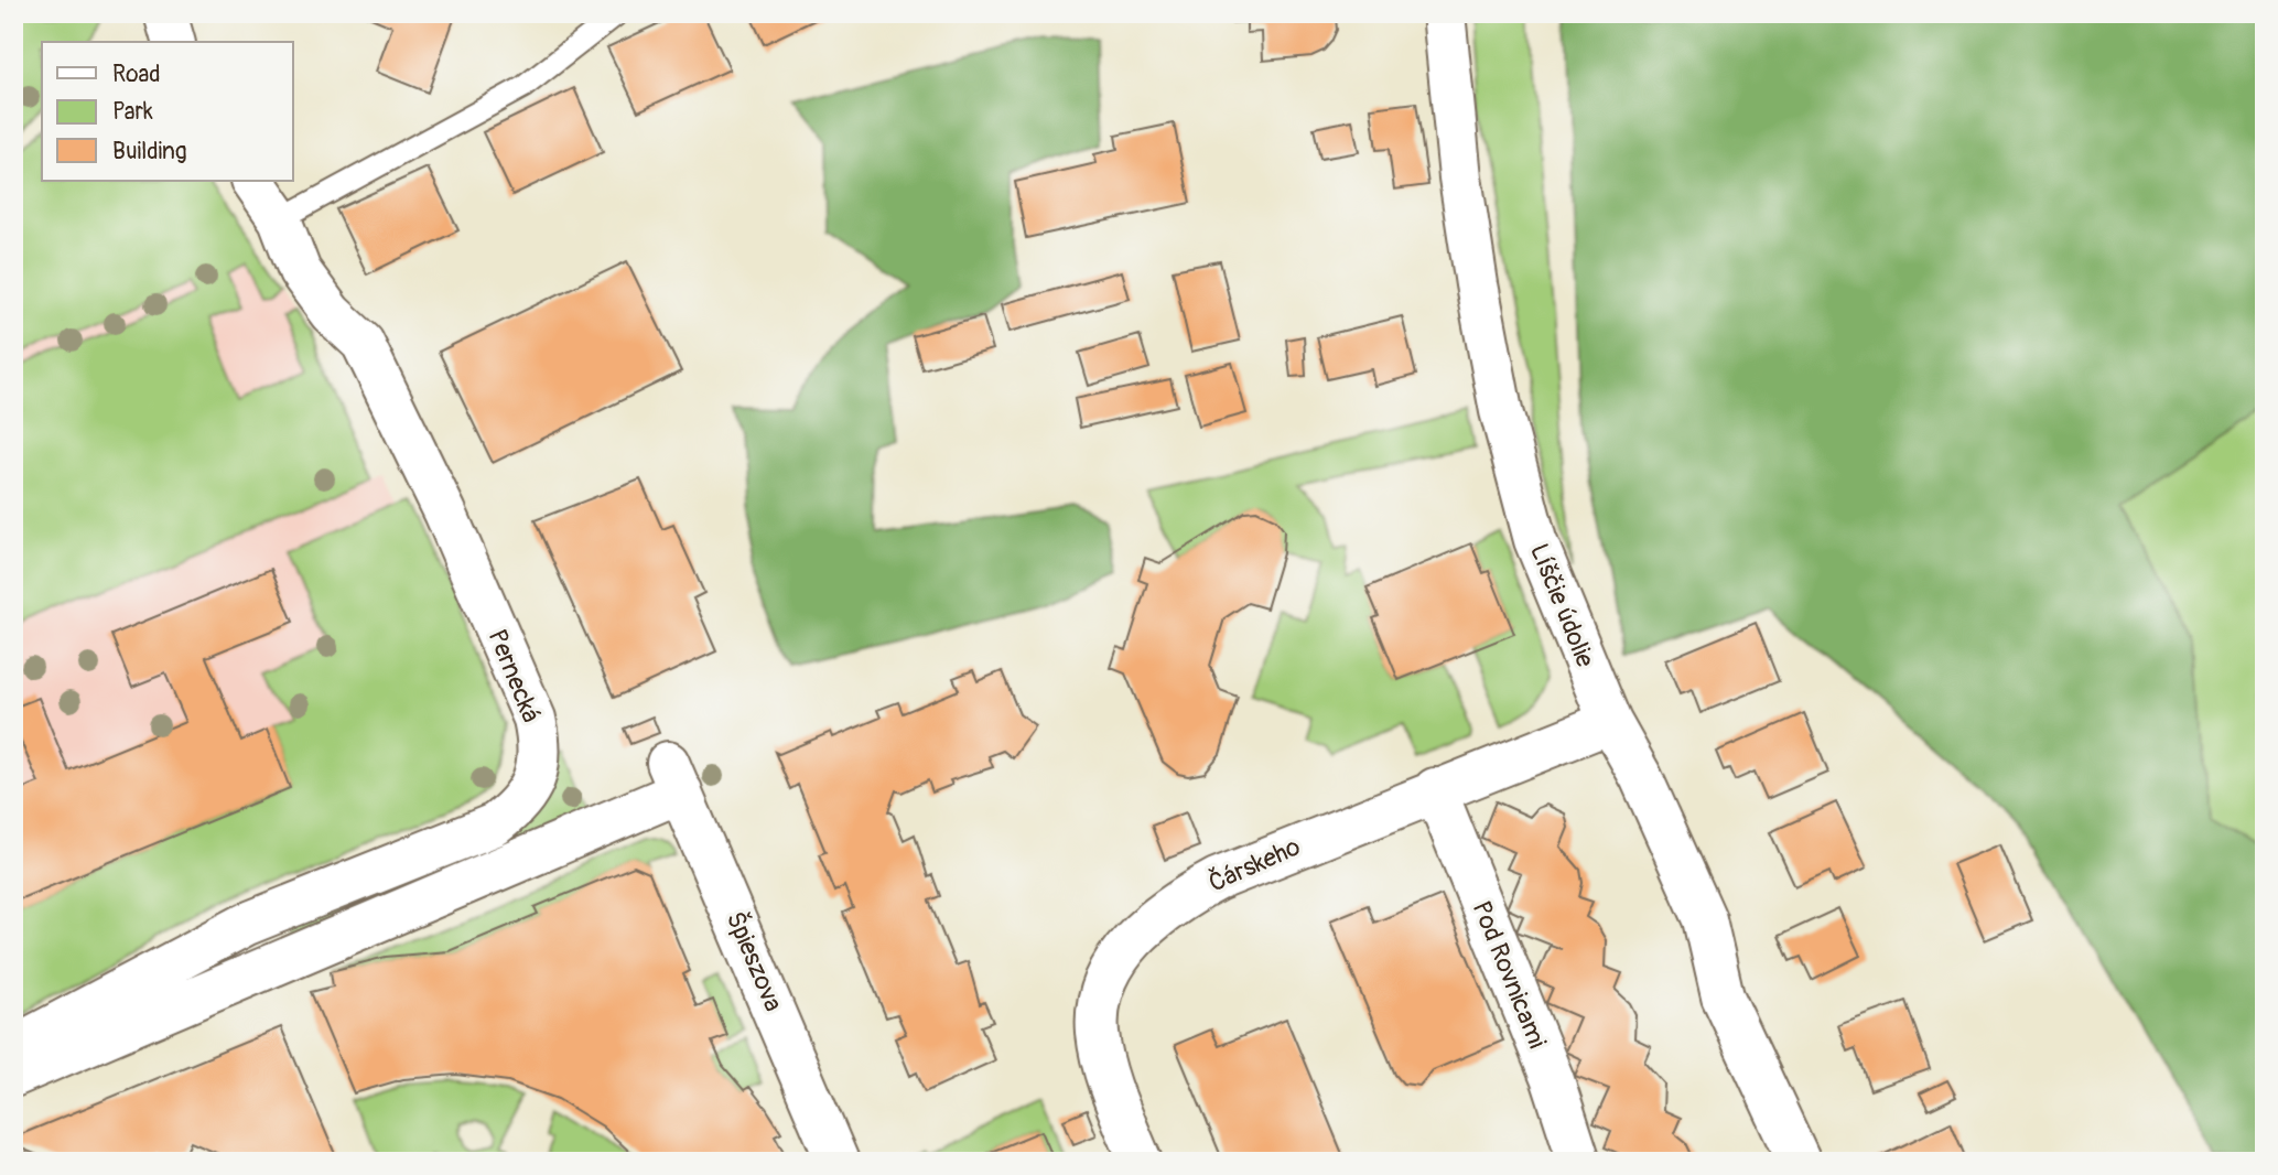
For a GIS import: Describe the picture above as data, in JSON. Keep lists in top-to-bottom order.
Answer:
{
  "streets": {
    "street": [
      "Líščie údolie",
      "Pernecká",
      "Čárskeho",
      "Špieszova",
      "Pod Rovnicami"
    ]
  },
  "crossings": [
    ["Líščie údolie", "Čárskeho"],
    ["Čárskeho", "Pod Rovnicami"]
  ],
  "legend": ["Road", "Park", "Building"]
}
